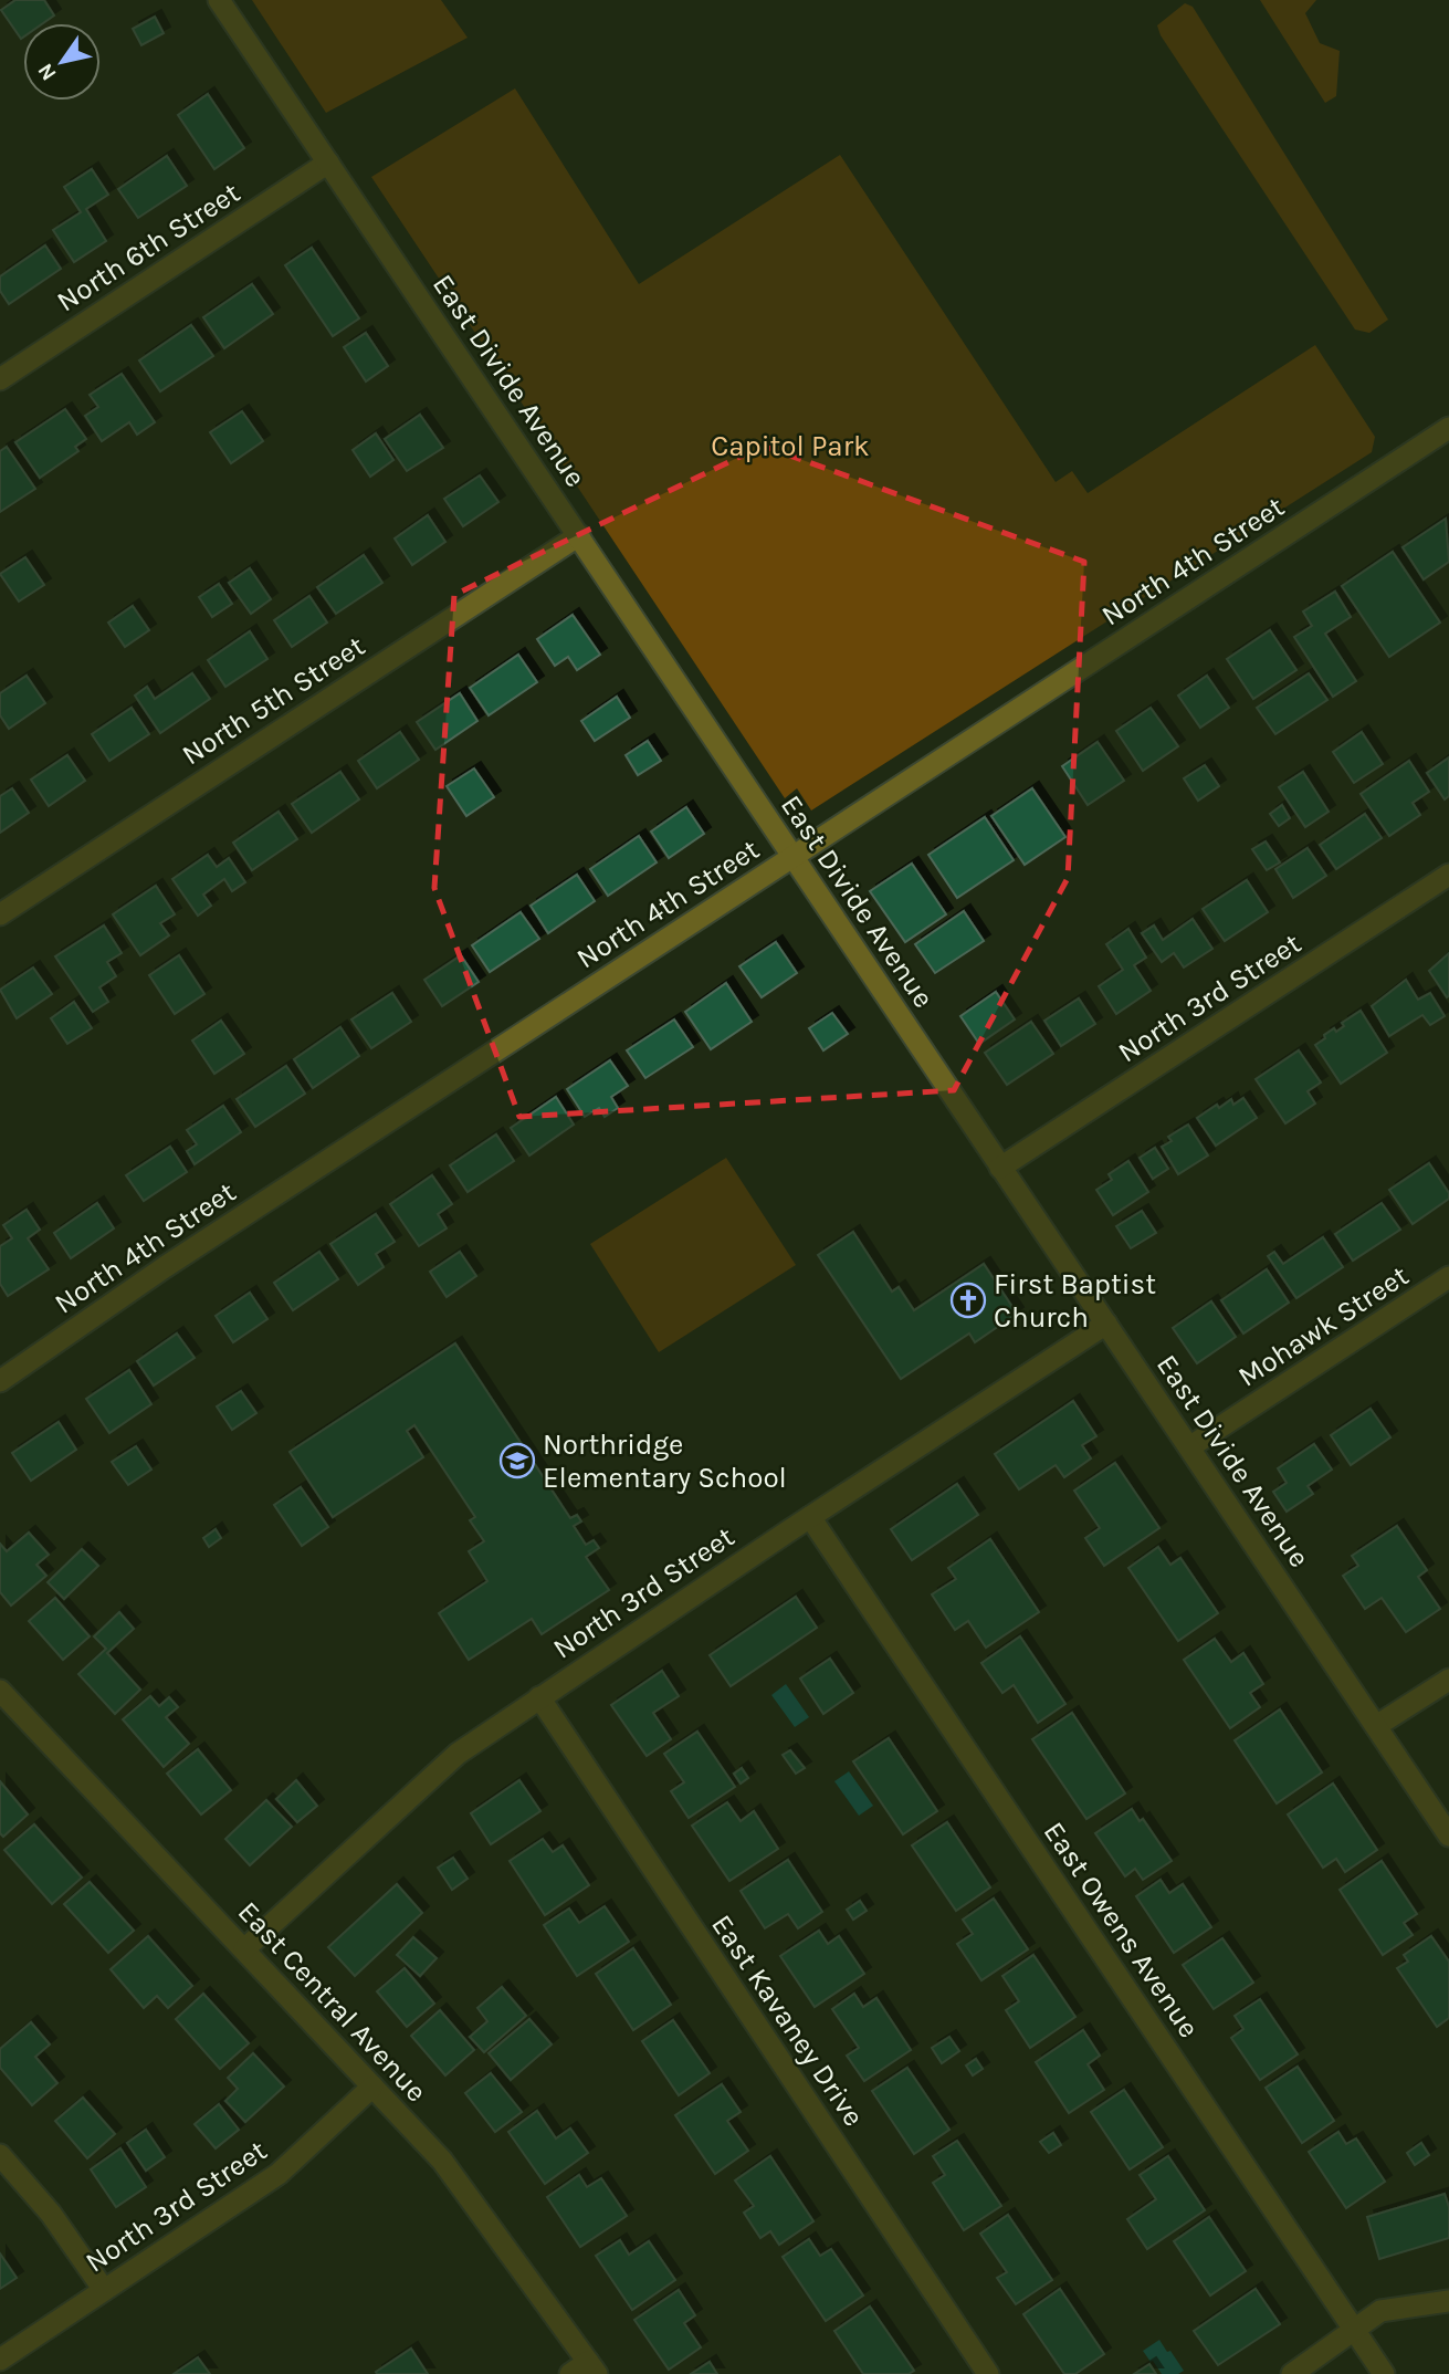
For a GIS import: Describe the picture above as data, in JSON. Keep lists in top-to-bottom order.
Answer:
{
  "streets": {
    "street": [
      "North 6th Street",
      "East Divide Avenue",
      "North 4th Street",
      "North 5th Street",
      "North 3rd Street",
      "Mohawk Street",
      "East Owens Avenue",
      "East Central Avenue",
      "East Kavaney Drive"
    ]
  },
  "crossings": [
    ["North 6th Street", "East Divide Avenue"],
    ["East Divide Avenue", "North 4th Street"],
    ["East Divide Avenue", "North 5th Street"],
    ["East Divide Avenue", "North 3rd Street"],
    ["East Divide Avenue", "Mohawk Street"],
    ["North 3rd Street", "East Owens Avenue"],
    ["North 3rd Street", "East Central Avenue"],
    ["North 3rd Street", "East Kavaney Drive"]
  ],
  "parks": ["Capitol Park"],
  "places": {
    "church": ["First Baptist Church"],
    "school or university": ["Northridge Elementary School"]
  },
  "north": "bottom left"
}
